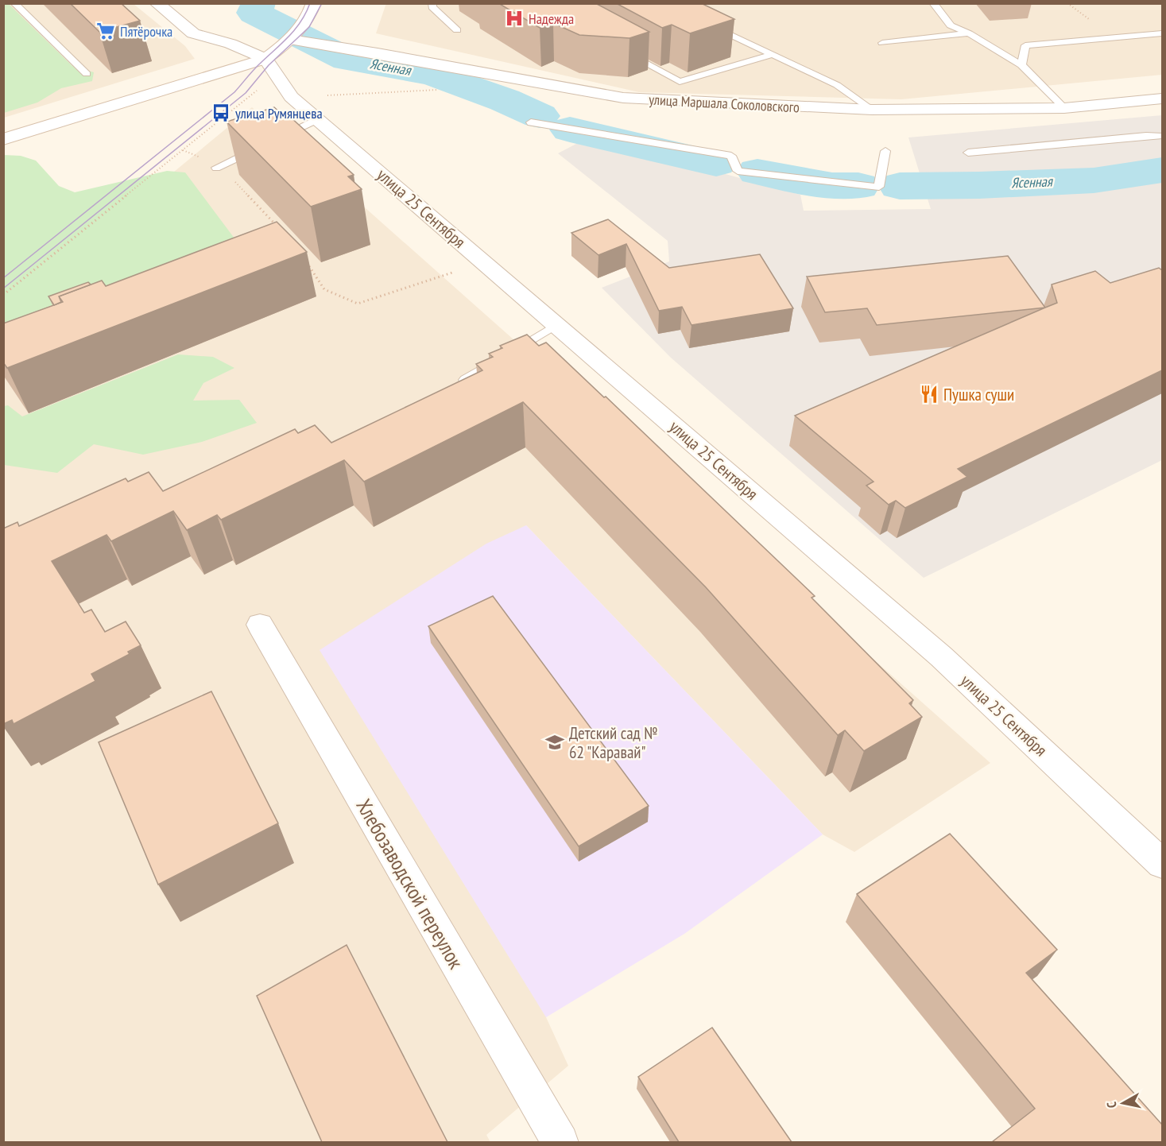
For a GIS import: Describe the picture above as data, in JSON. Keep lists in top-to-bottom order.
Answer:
{
  "streets": {
    "street": ["улица Маршала Соколовского", "улица 25 Сентября", "Хлебозаводской переулок"]
  },
  "water": ["Ясенная"],
  "places": {
    "hospital": ["Надежда"],
    "supermarket": ["Пятёрочка"],
    "bus stop": ["улица Румянцева"],
    "restaurant": ["Пушка суши"],
    "school or university": ["Детский сад № 62 \"Каравай\""]
  },
  "north": "left"
}
